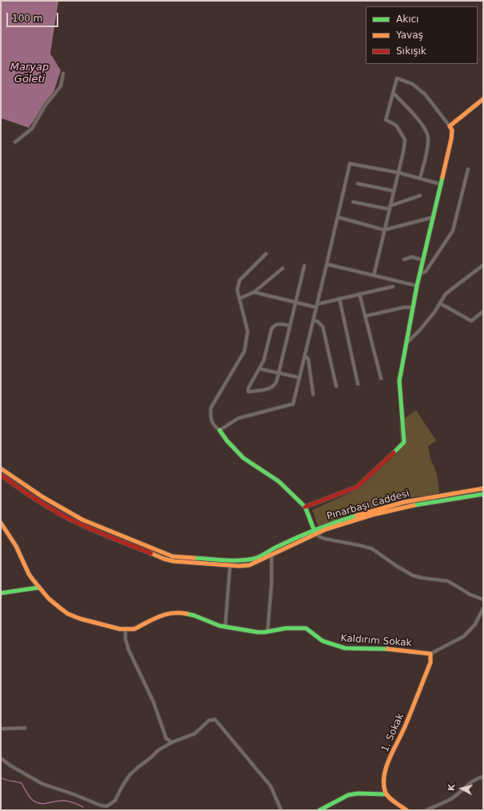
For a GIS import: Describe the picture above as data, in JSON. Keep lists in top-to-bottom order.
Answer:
{
  "streets": {
    "street": ["Pınarbaşı Caddesi", "Kaldırım Sokak", "1. Sokak"]
  },
  "crossings": [
    ["Kaldırım Sokak", "1. Sokak"]
  ],
  "water": ["Maryap Göleti"],
  "legend": ["Akıcı", "Yavaş", "Sıkışık"],
  "scale_bar": "100 m",
  "north": "left"
}
